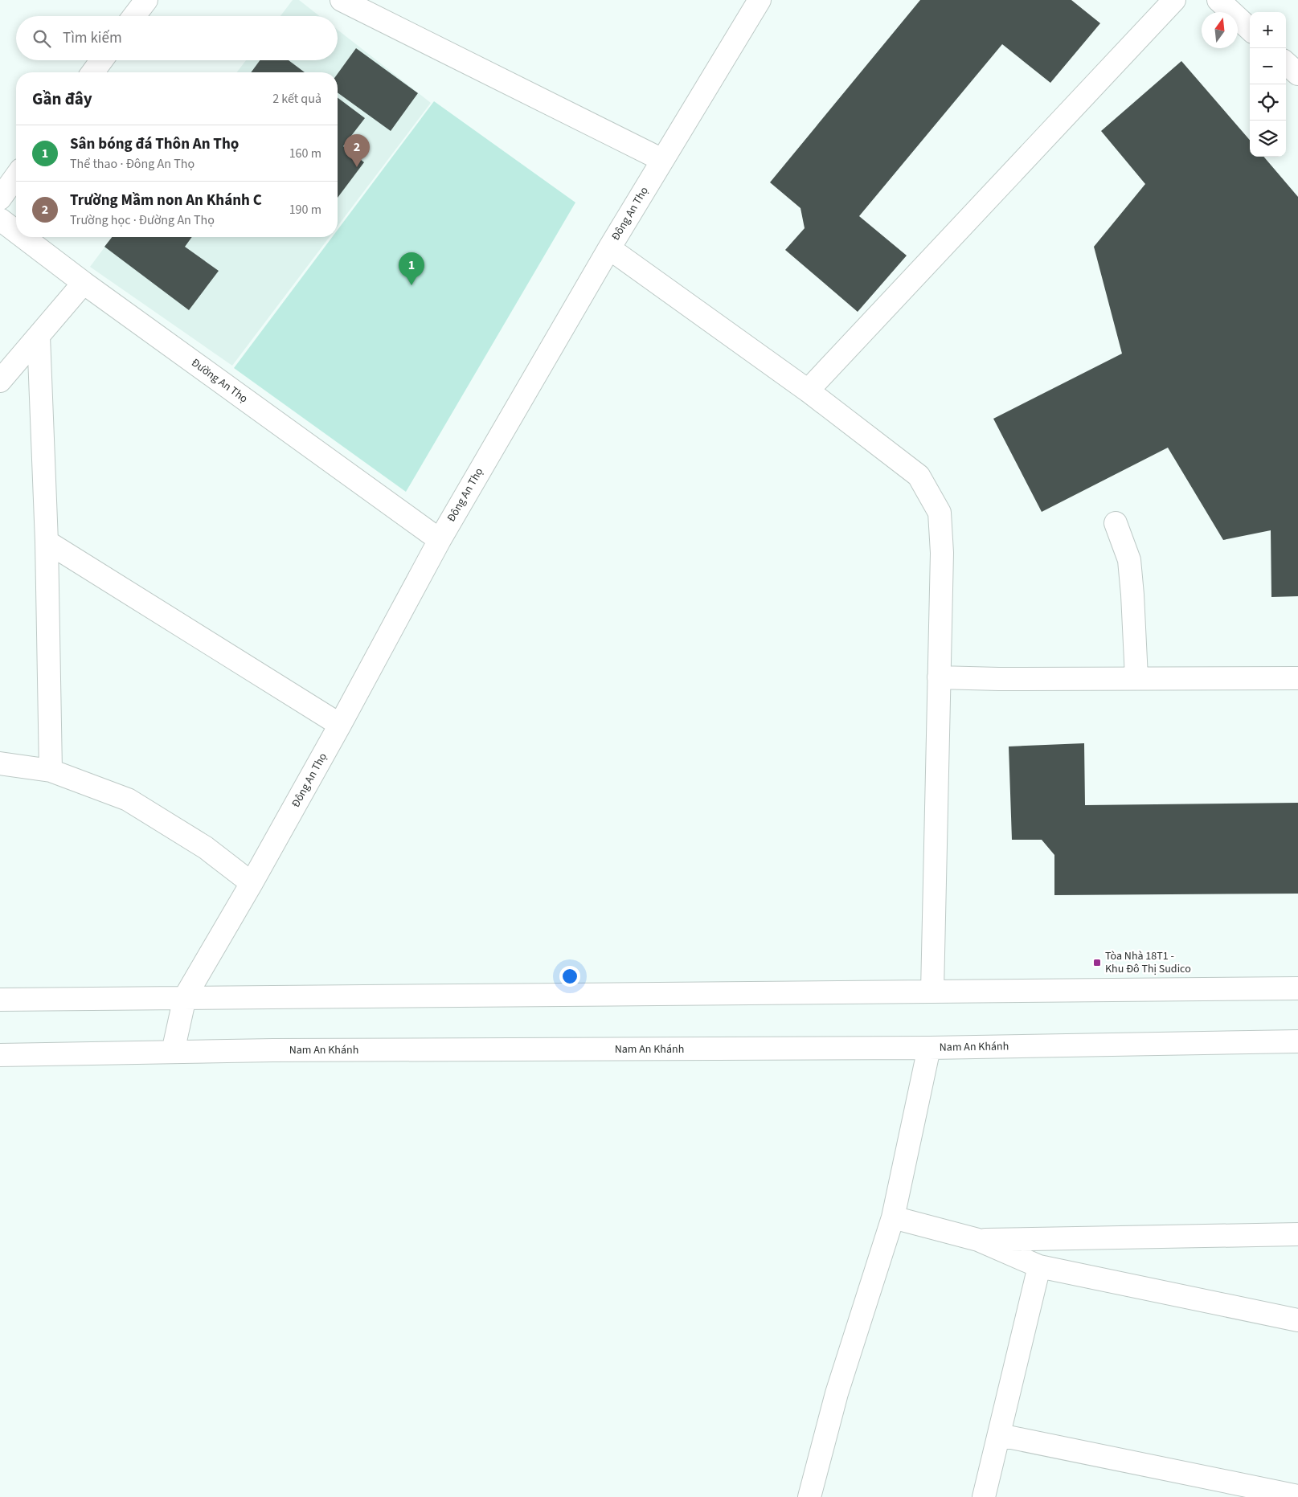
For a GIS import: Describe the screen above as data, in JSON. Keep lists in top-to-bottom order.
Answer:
{
  "streets": {
    "street": ["Đông An Thọ", "Đường An Thọ", "Nam An Khánh"]
  },
  "crossings": [
    ["Đông An Thọ", "Đường An Thọ"],
    ["Đông An Thọ", "Nam An Khánh"]
  ],
  "places": {
    "transit": ["Tòa Nhà 18T1 - Khu Đô Thị Sudico"]
  },
  "north": "top",
  "page": {
    "map_buttons": ["+", "−"],
    "search": "Tìm kiếm",
    "heading": ["Gần đây", "2 kết quả"],
    "list": [
      {
        "mark": "1",
        "name": "Sân bóng đá Thôn An Thọ",
        "note": "Thể thao · Đông An Thọ",
        "value": "160 m"
      },
      {
        "mark": "2",
        "name": "Trường Mầm non An Khánh C",
        "note": "Trường học · Đường An Thọ",
        "value": "190 m"
      }
    ],
    "pins": ["2", "1"]
  }
}
